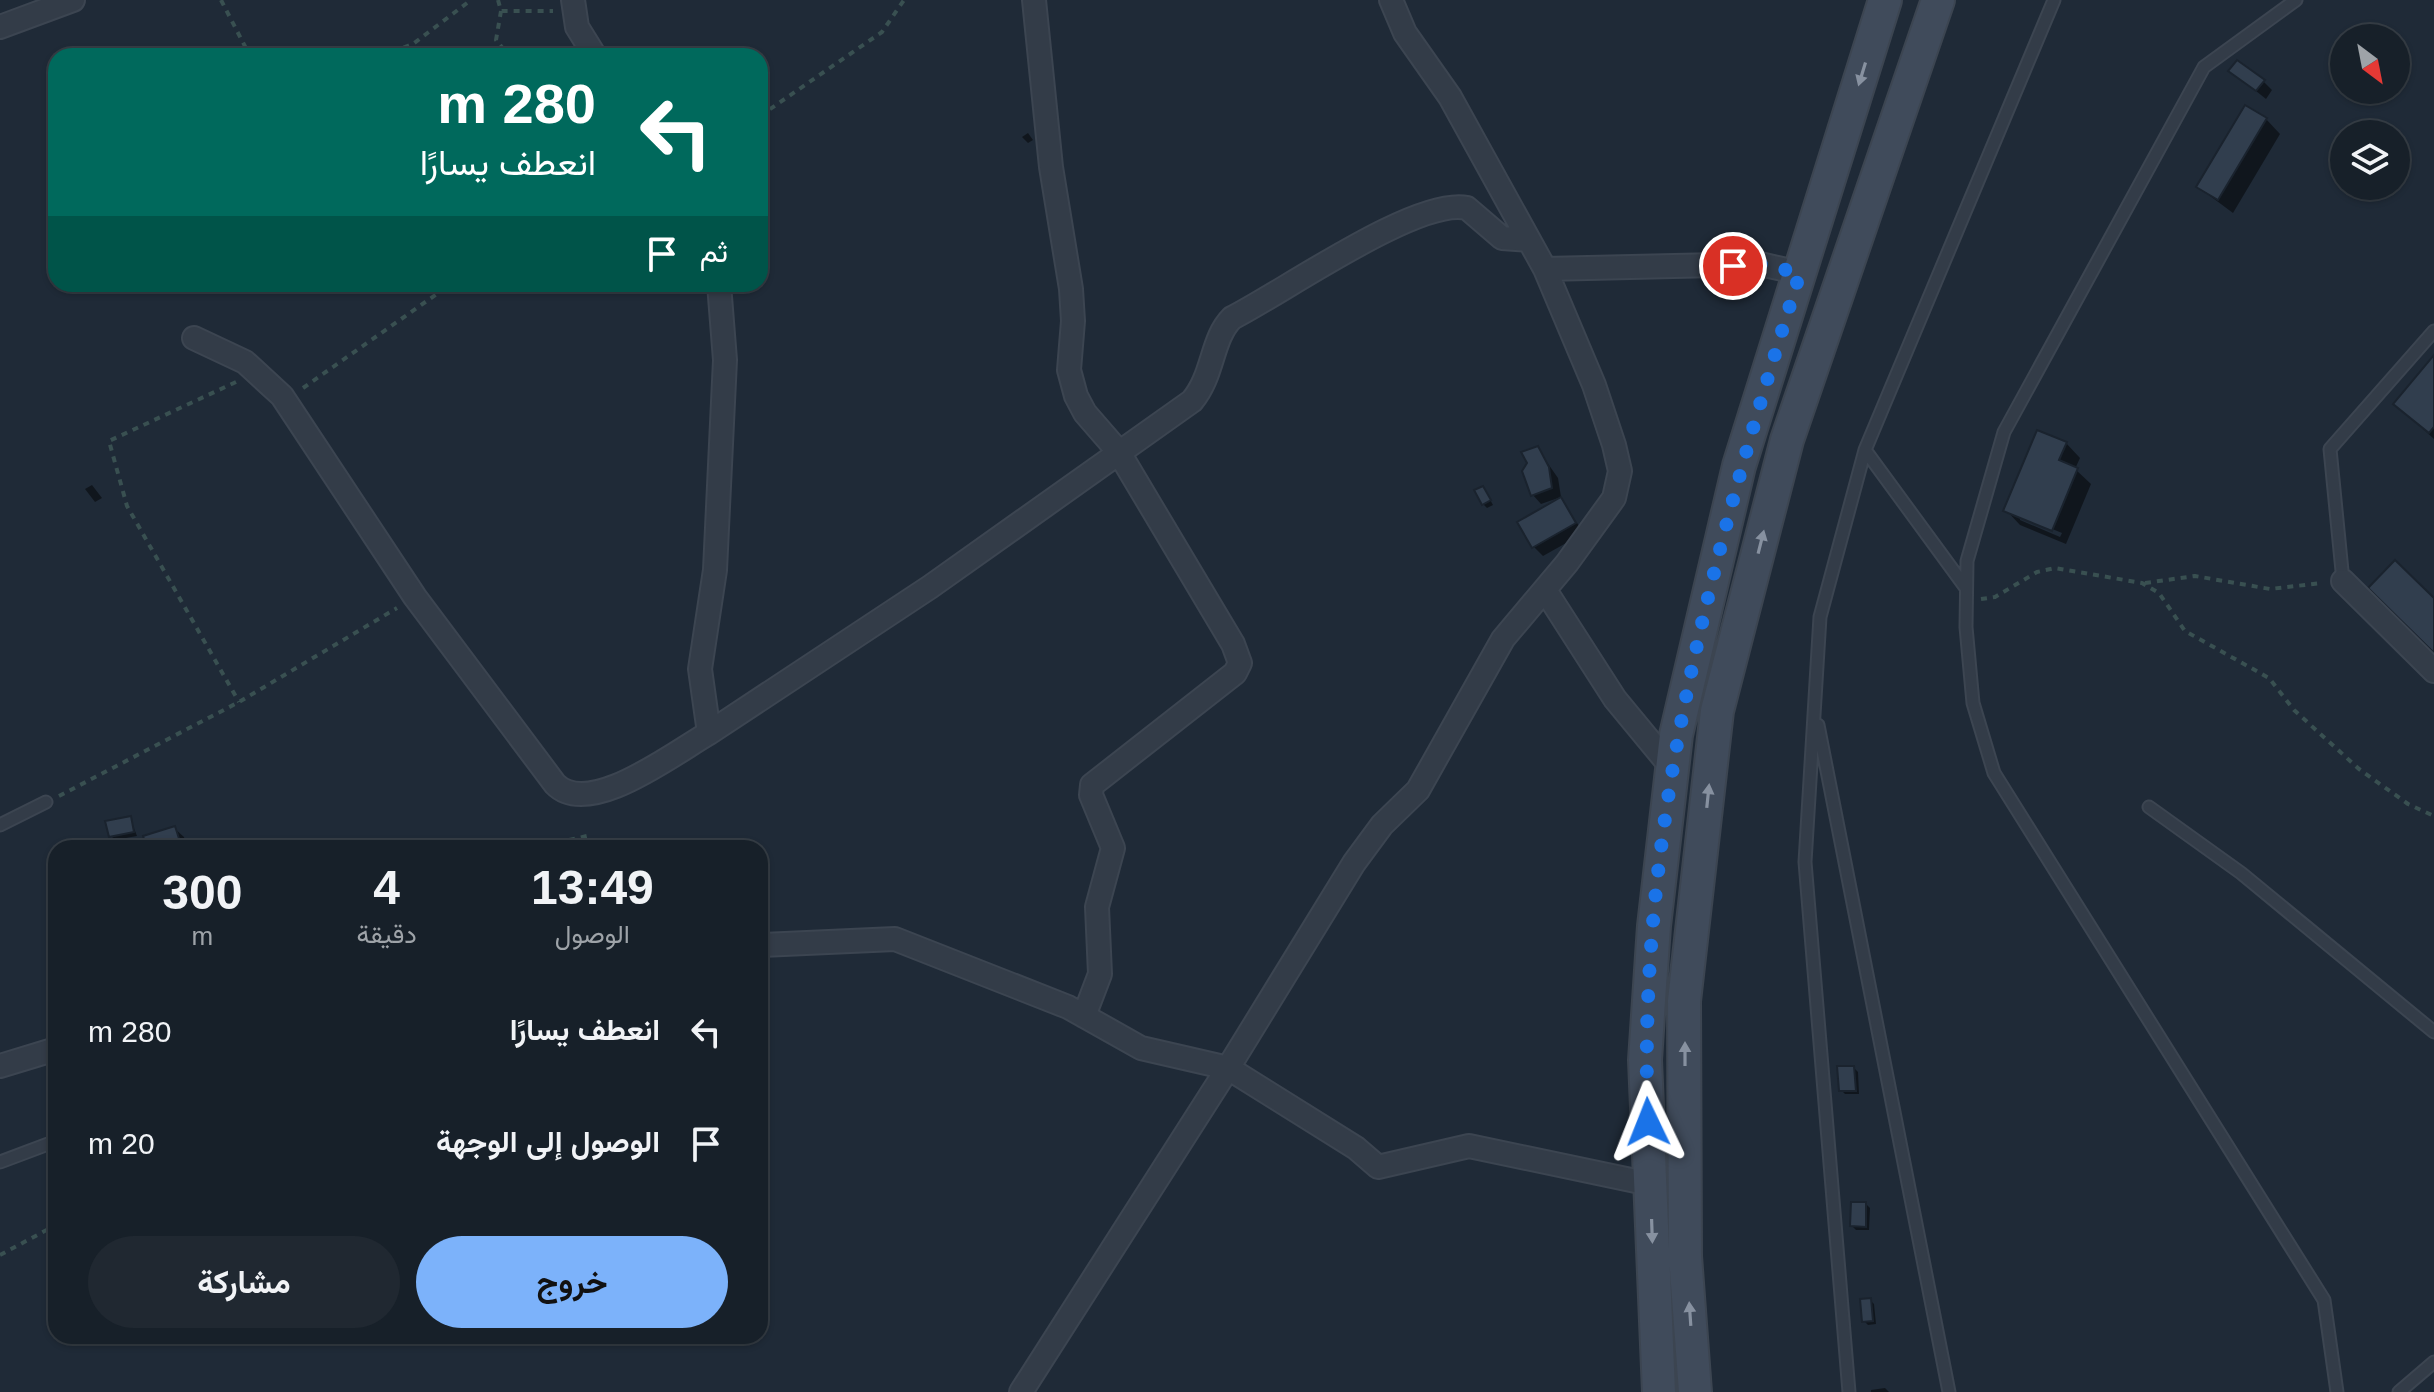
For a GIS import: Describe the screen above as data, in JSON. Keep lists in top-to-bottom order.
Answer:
{
  "north": "bottom right",
  "page": {
    "turn": ["280 m", "انعطف يسارًا"],
    "then": "ثم",
    "eta": [
      "13:49",
      "الوصول",
      "4",
      "دقيقة",
      "300",
      "m"
    ],
    "list": [
      {
        "name": "انعطف يسارًا",
        "value": "280 m"
      },
      {
        "name": "الوصول إلى الوجهة",
        "value": "20 m"
      }
    ],
    "buttons": ["خروج", "مشاركة"]
  }
}
